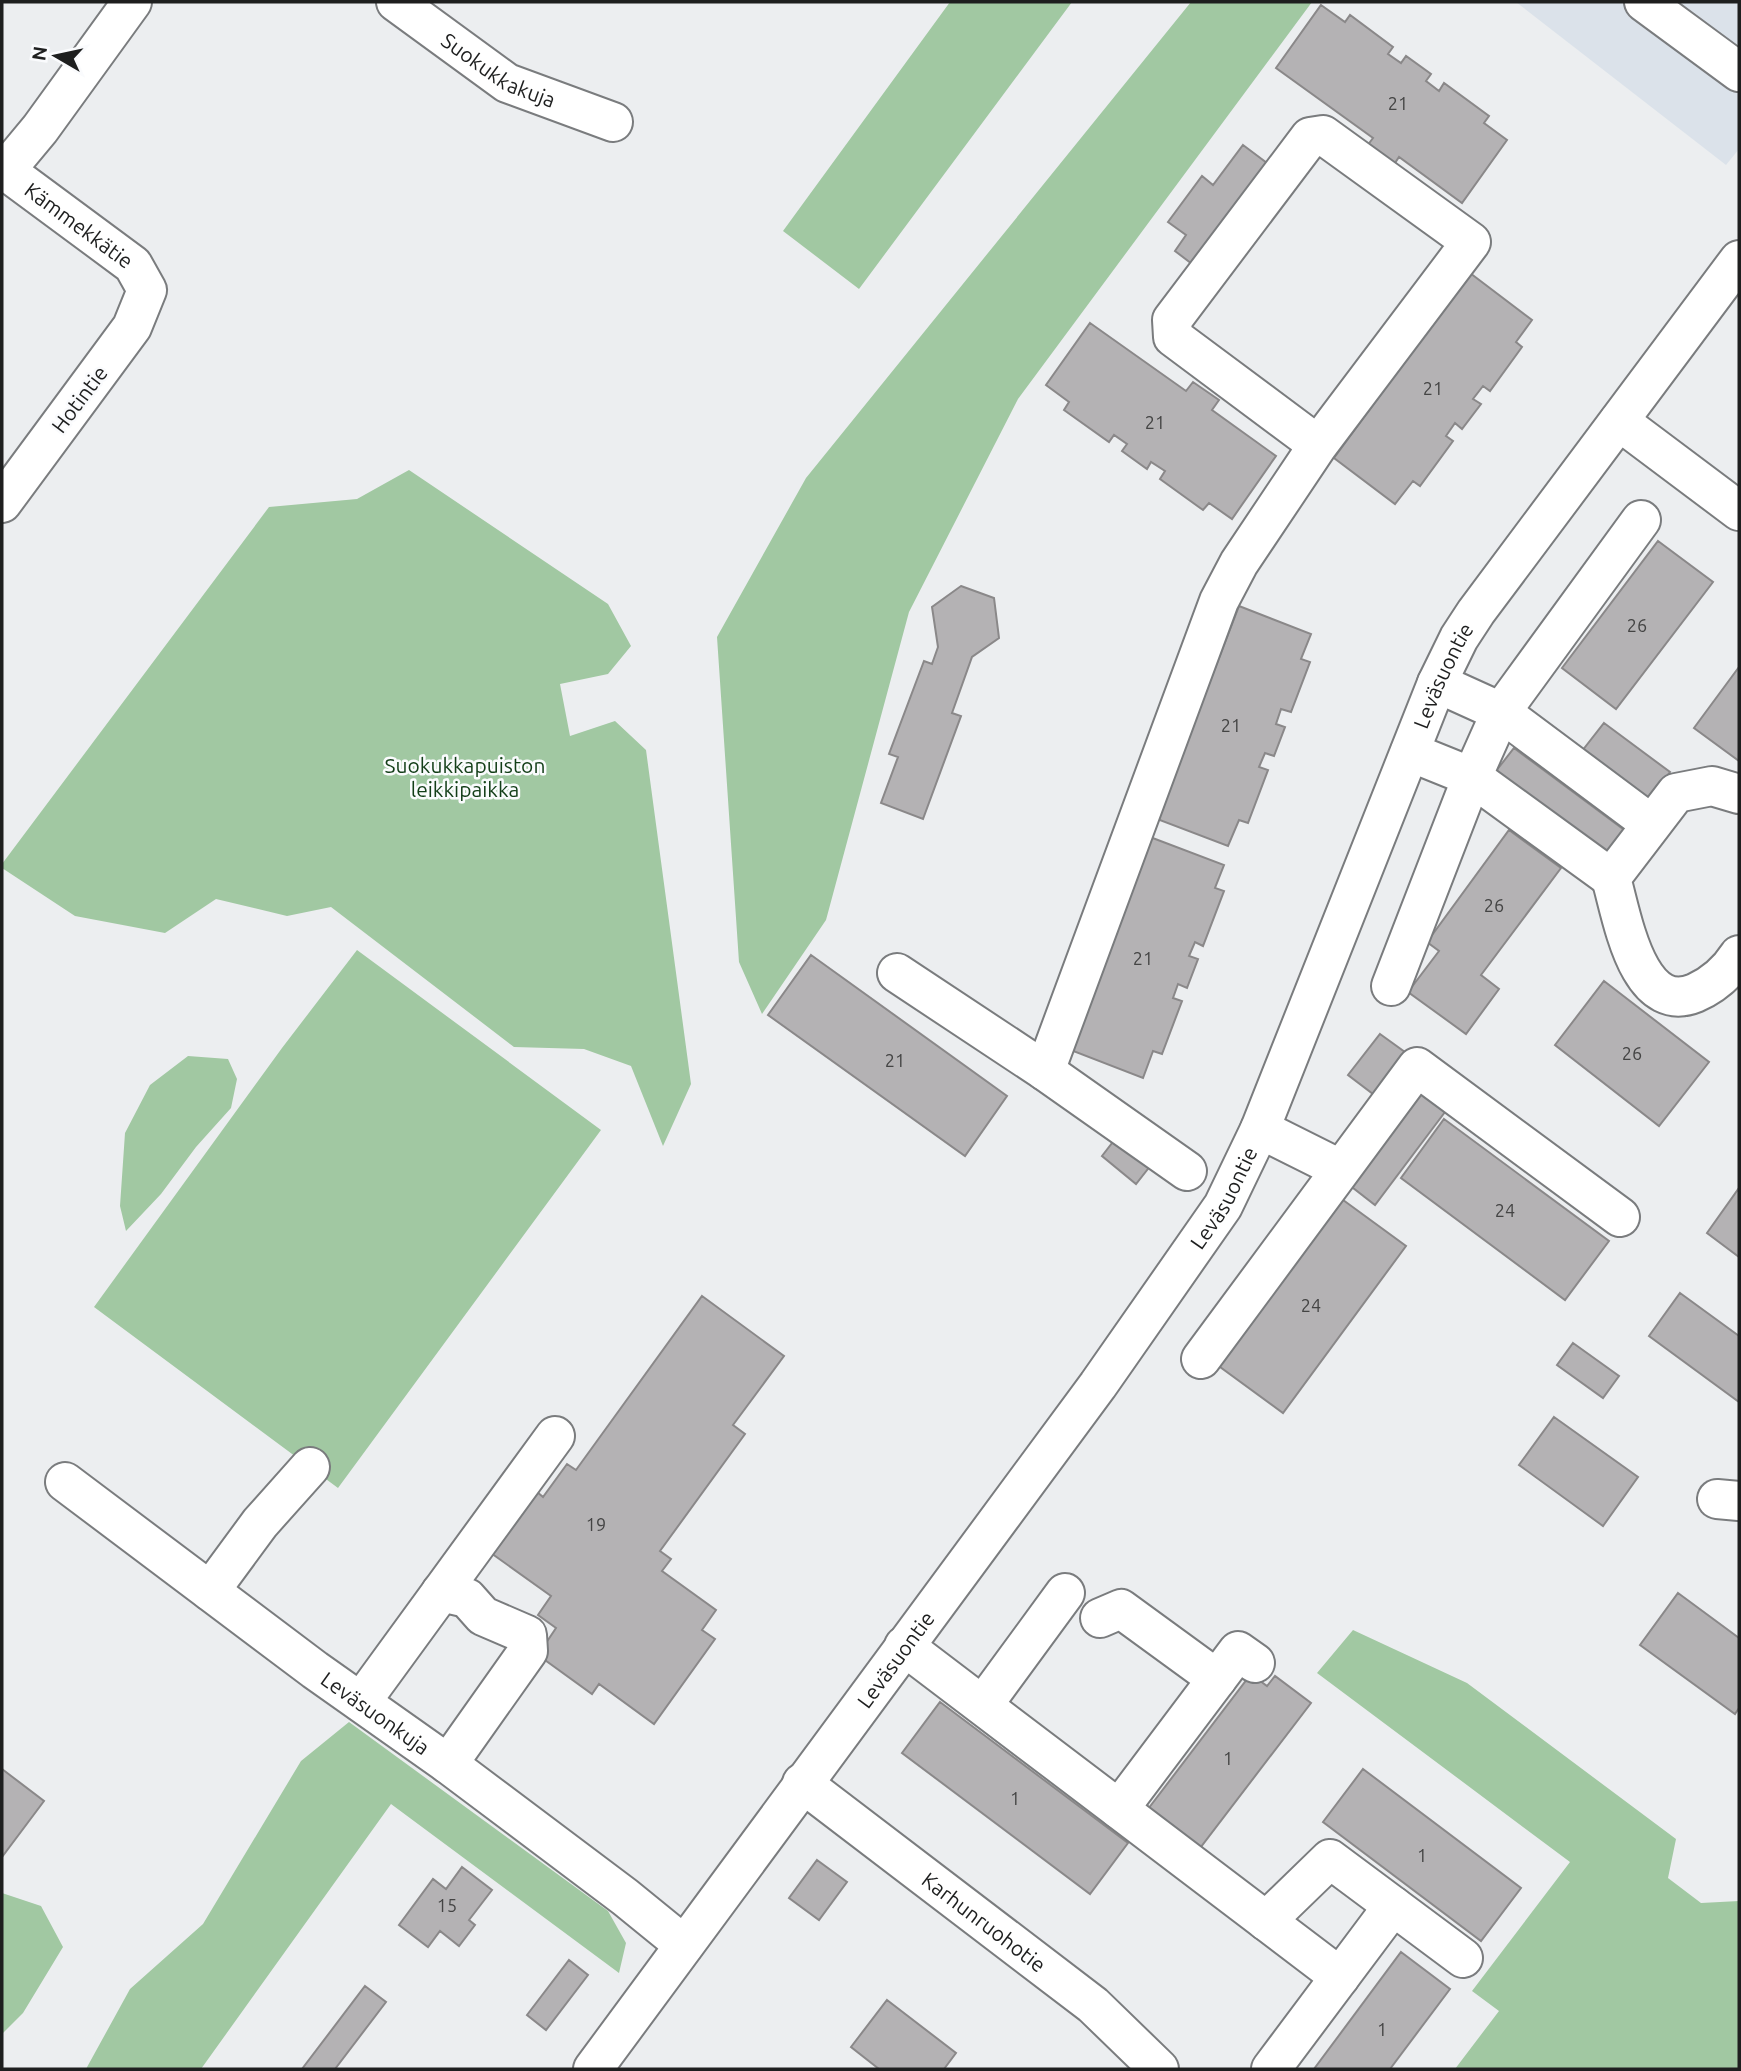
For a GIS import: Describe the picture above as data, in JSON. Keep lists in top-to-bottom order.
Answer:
{
  "streets": {
    "street": [
      "Suokukkakuja",
      "Kämmekkätie",
      "Hotintie",
      "Leväsuontie",
      "Leväsuonkuja",
      "Karhunruohotie"
    ]
  },
  "crossings": [
    ["Kämmekkätie", "Hotintie"],
    ["Leväsuontie", "Leväsuonkuja"],
    ["Leväsuontie", "Karhunruohotie"]
  ],
  "parks": ["Suokukkapuiston leikkipaikka"],
  "house_numbers": [
    "21",
    "21",
    "21",
    "26",
    "21",
    "26",
    "21",
    "26",
    "21",
    "24",
    "24",
    "19",
    "1",
    "1",
    "1",
    "15",
    "1"
  ],
  "north": "left"
}
